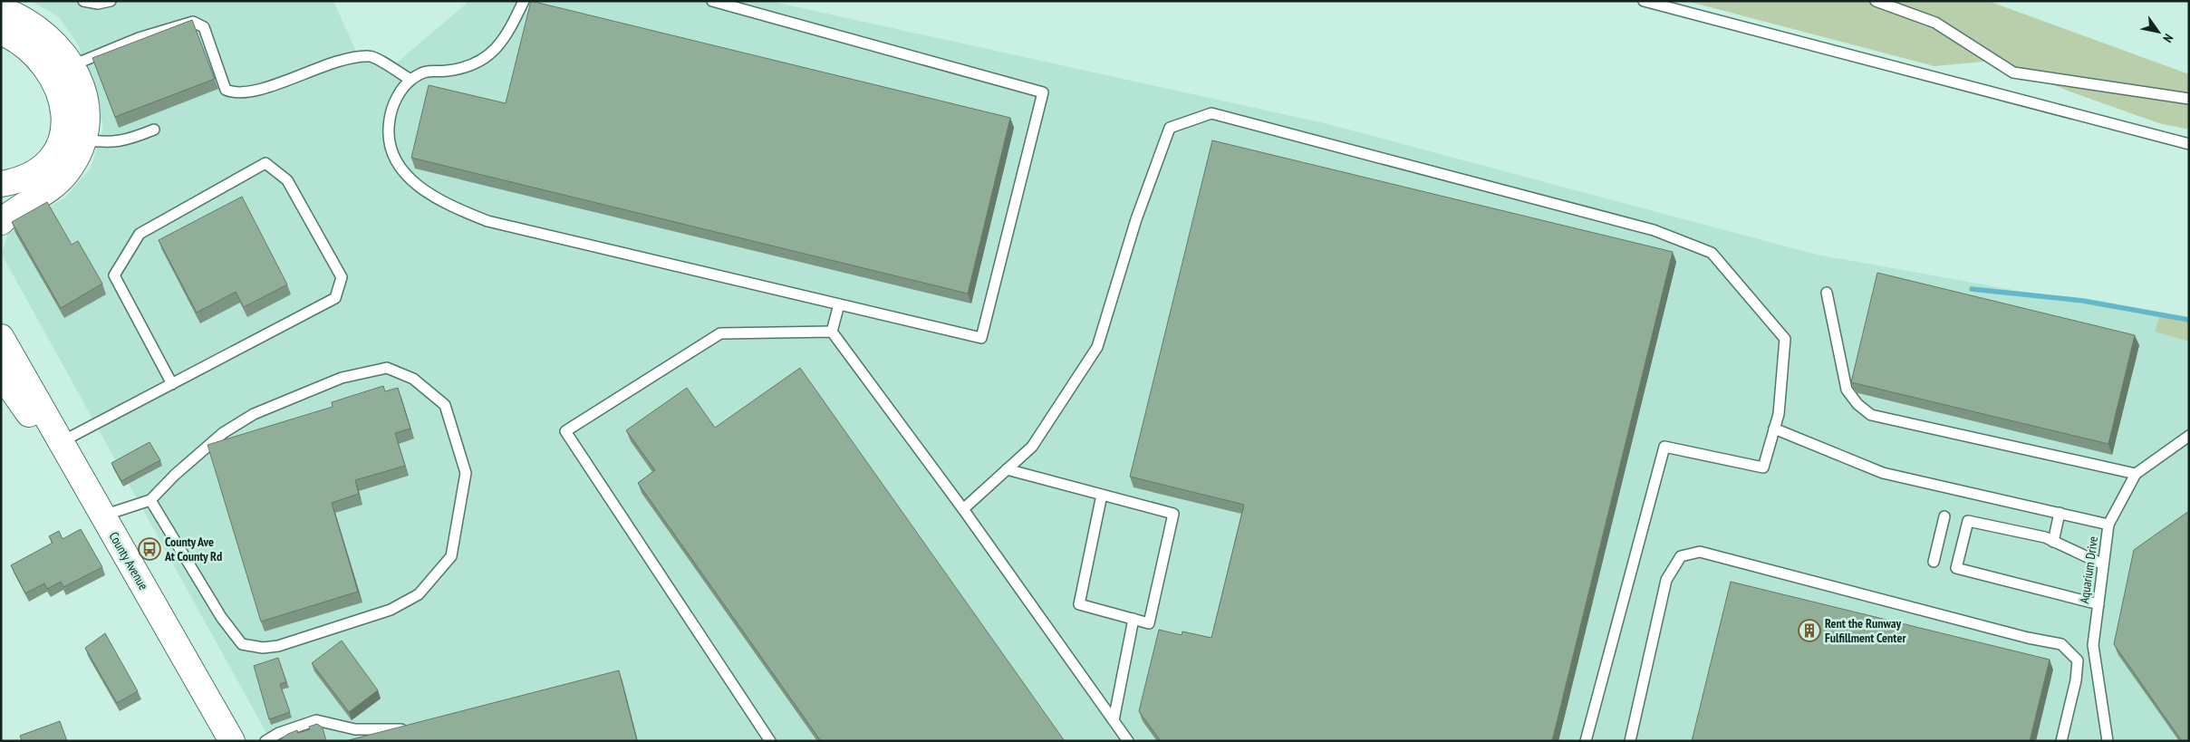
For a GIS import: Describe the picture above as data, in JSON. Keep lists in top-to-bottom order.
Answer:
{
  "streets": {
    "main road": ["County Avenue"],
    "lane": ["Aquarium Drive"]
  },
  "places": {
    "bus stop": ["County Ave At County Rd"],
    "building": ["Rent the Runway Fulfillment Center"]
  },
  "north": "bottom right"
}
